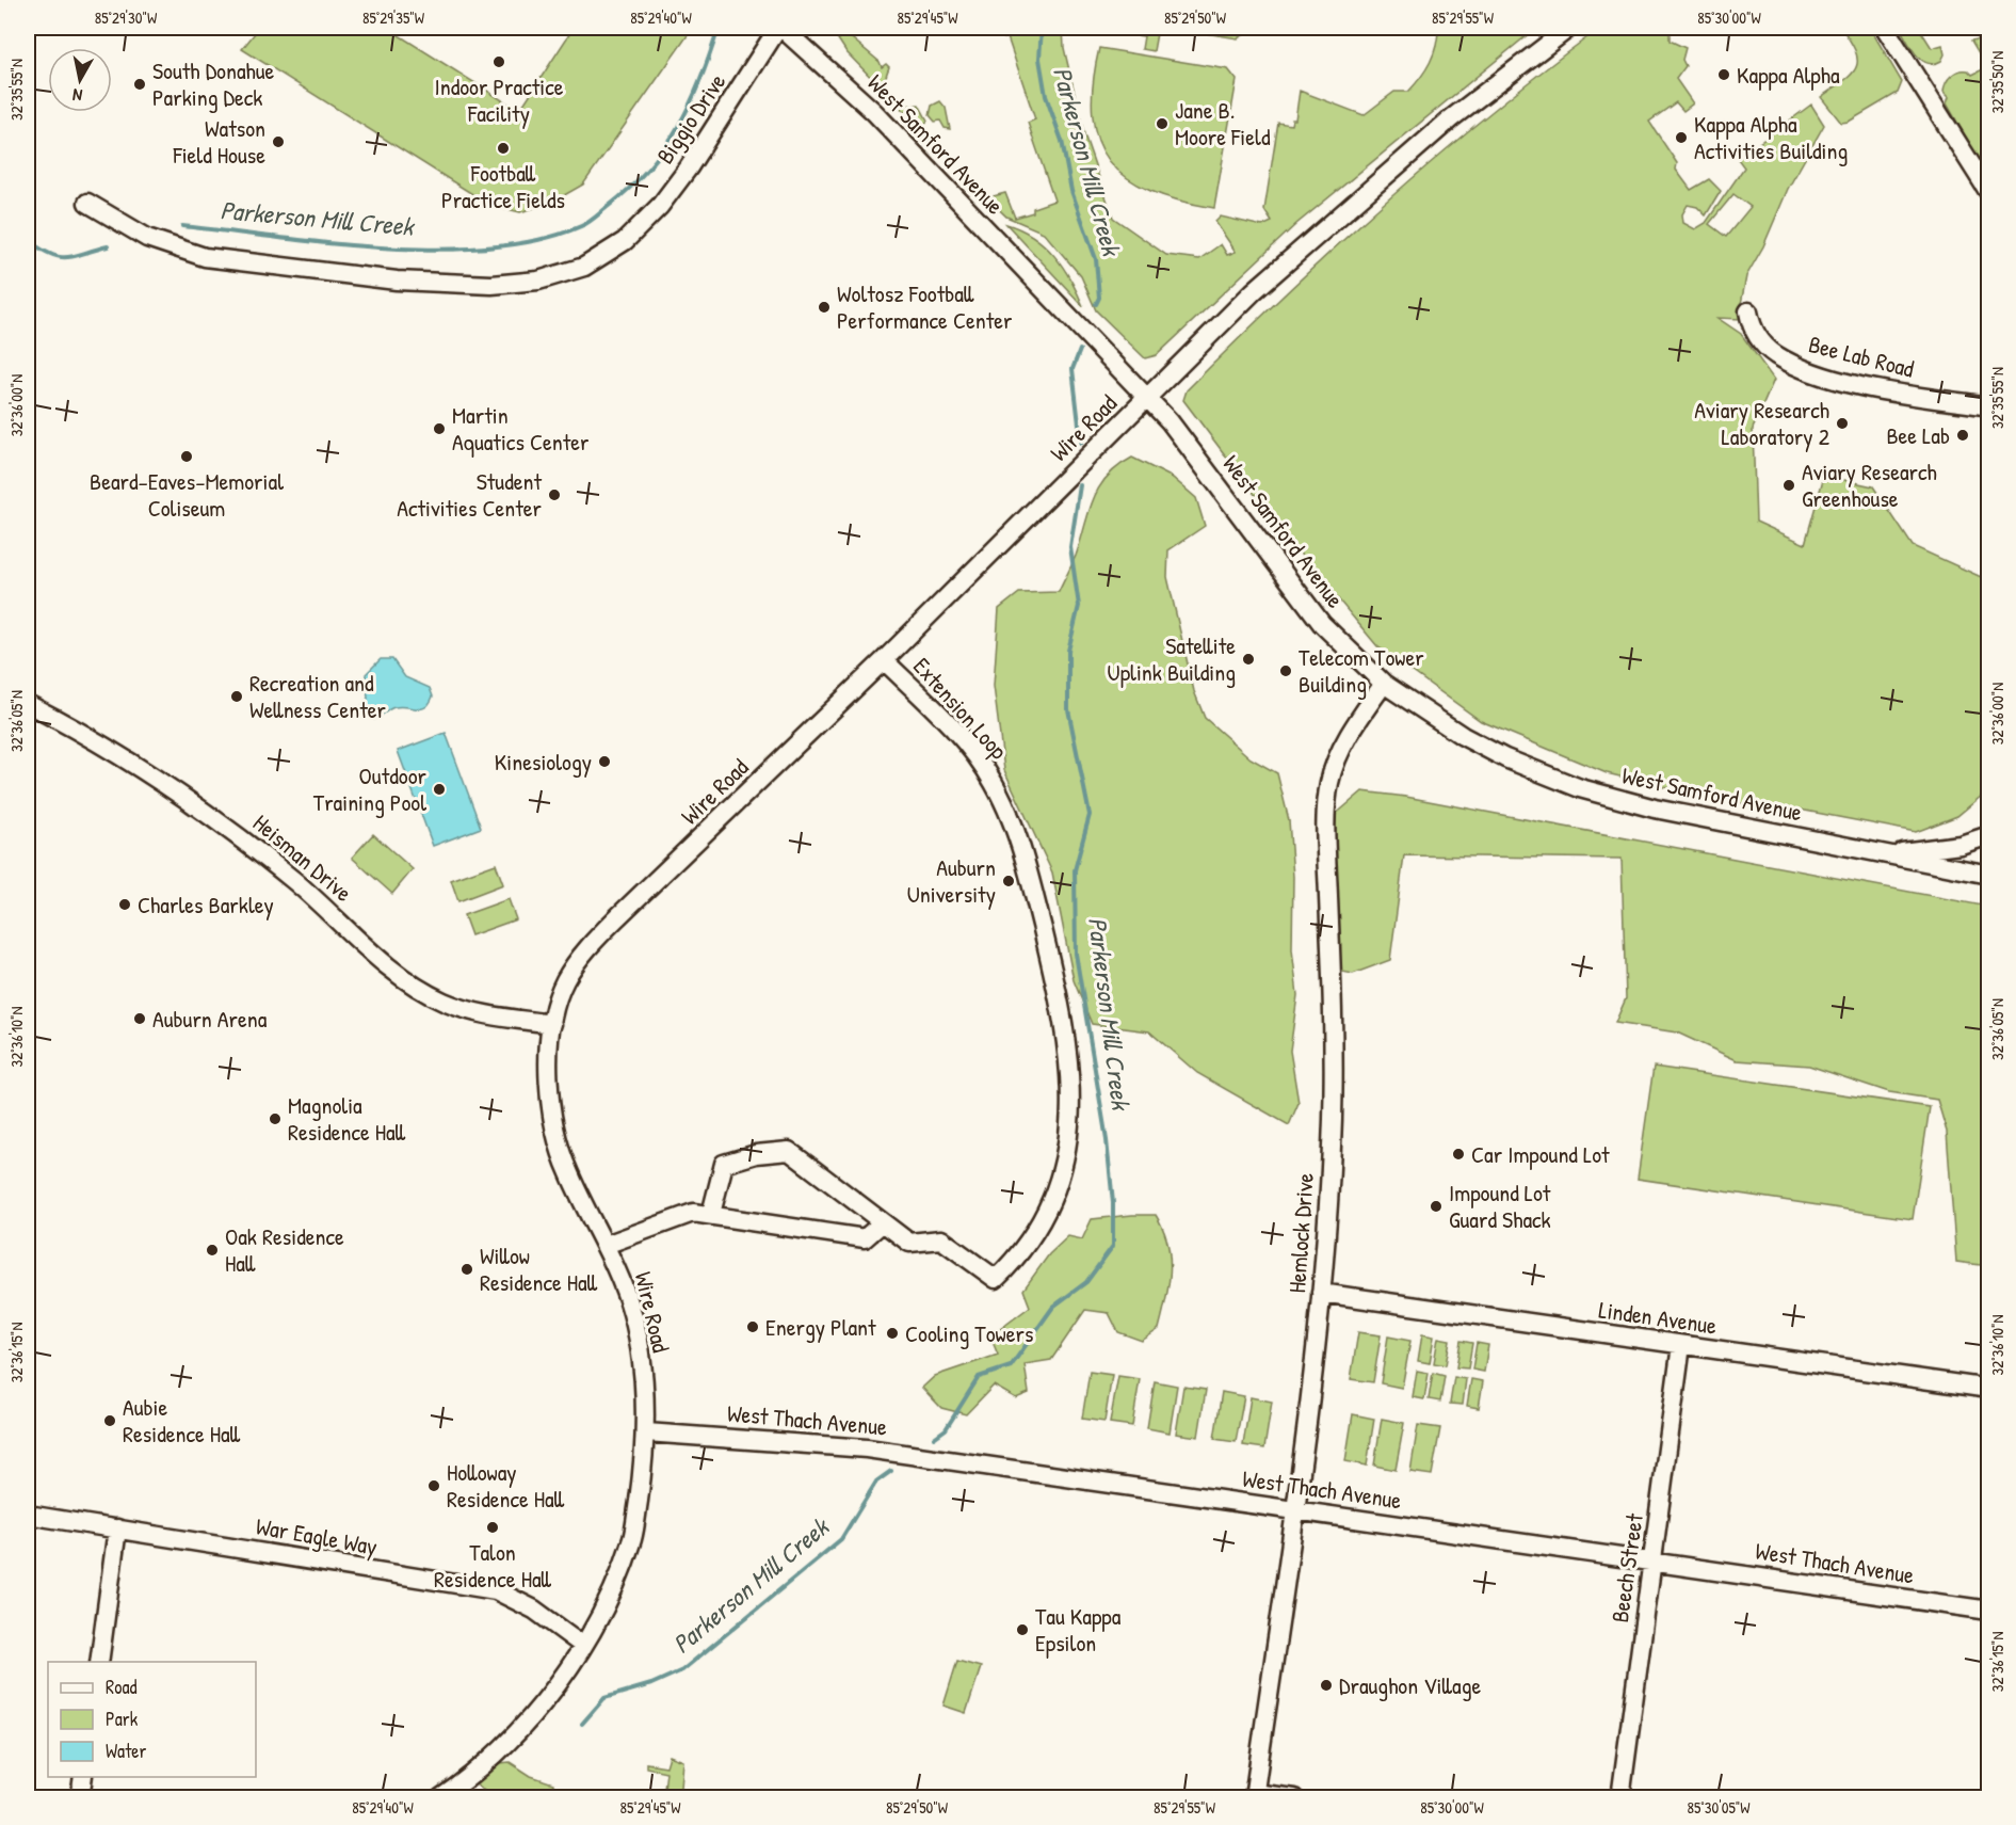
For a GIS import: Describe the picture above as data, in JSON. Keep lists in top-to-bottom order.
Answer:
{
  "streets": {
    "street": [
      "Biggio Drive",
      "West Samford Avenue",
      "Bee Lab Road",
      "Wire Road",
      "Extension Loop",
      "Heisman Drive",
      "Hemlock Drive",
      "Linden Avenue",
      "West Thach Avenue",
      "War Eagle Way",
      "Beech Street"
    ]
  },
  "crossings": [
    ["Biggio Drive", "West Samford Avenue"],
    ["West Samford Avenue", "Wire Road"],
    ["West Samford Avenue", "Hemlock Drive"],
    ["Wire Road", "Extension Loop"],
    ["Wire Road", "Heisman Drive"],
    ["Wire Road", "West Thach Avenue"],
    ["Wire Road", "War Eagle Way"],
    ["Hemlock Drive", "Linden Avenue"],
    ["Hemlock Drive", "West Thach Avenue"],
    ["Linden Avenue", "Beech Street"],
    ["West Thach Avenue", "Beech Street"]
  ],
  "water": ["Parkerson Mill Creek"],
  "places": [
    "Indoor Practice Facility",
    "Kappa Alpha",
    "South Donahue Parking Deck",
    "Jane B. Moore Field",
    "Kappa Alpha Activities Building",
    "Watson Field House",
    "Football Practice Fields",
    "Woltosz Football Performance Center",
    "Aviary Research Laboratory 2",
    "Martin Aquatics Center",
    "Bee Lab",
    "Beard–Eaves–Memorial Coliseum",
    "Aviary Research Greenhouse",
    "Student Activities Center",
    "Satellite Uplink Building",
    "Telecom Tower Building",
    "Recreation and Wellness Center",
    "Kinesiology",
    "Outdoor Training Pool",
    "Auburn University",
    "Charles Barkley",
    "Auburn Arena",
    "Magnolia Residence Hall",
    "Car Impound Lot",
    "Impound Lot Guard Shack",
    "Oak Residence Hall",
    "Willow Residence Hall",
    "Energy Plant",
    "Cooling Towers",
    "Aubie Residence Hall",
    "Holloway Residence Hall",
    "Talon Residence Hall",
    "Tau Kappa Epsilon",
    "Draughon Village"
  ],
  "legend": ["Road", "Park", "Water"],
  "north": "bottom",
  "coordinates": [
    "85°29'30\"W",
    "85°29'35\"W",
    "85°29'40\"W",
    "85°29'45\"W",
    "85°29'50\"W",
    "85°29'55\"W",
    "85°30'00\"W",
    "32°35'50\"N",
    "32°35'55\"N",
    "32°36'00\"N",
    "32°36'05\"N",
    "32°36'10\"N",
    "32°36'15\"N",
    "85°30'05\"W"
  ]
}
